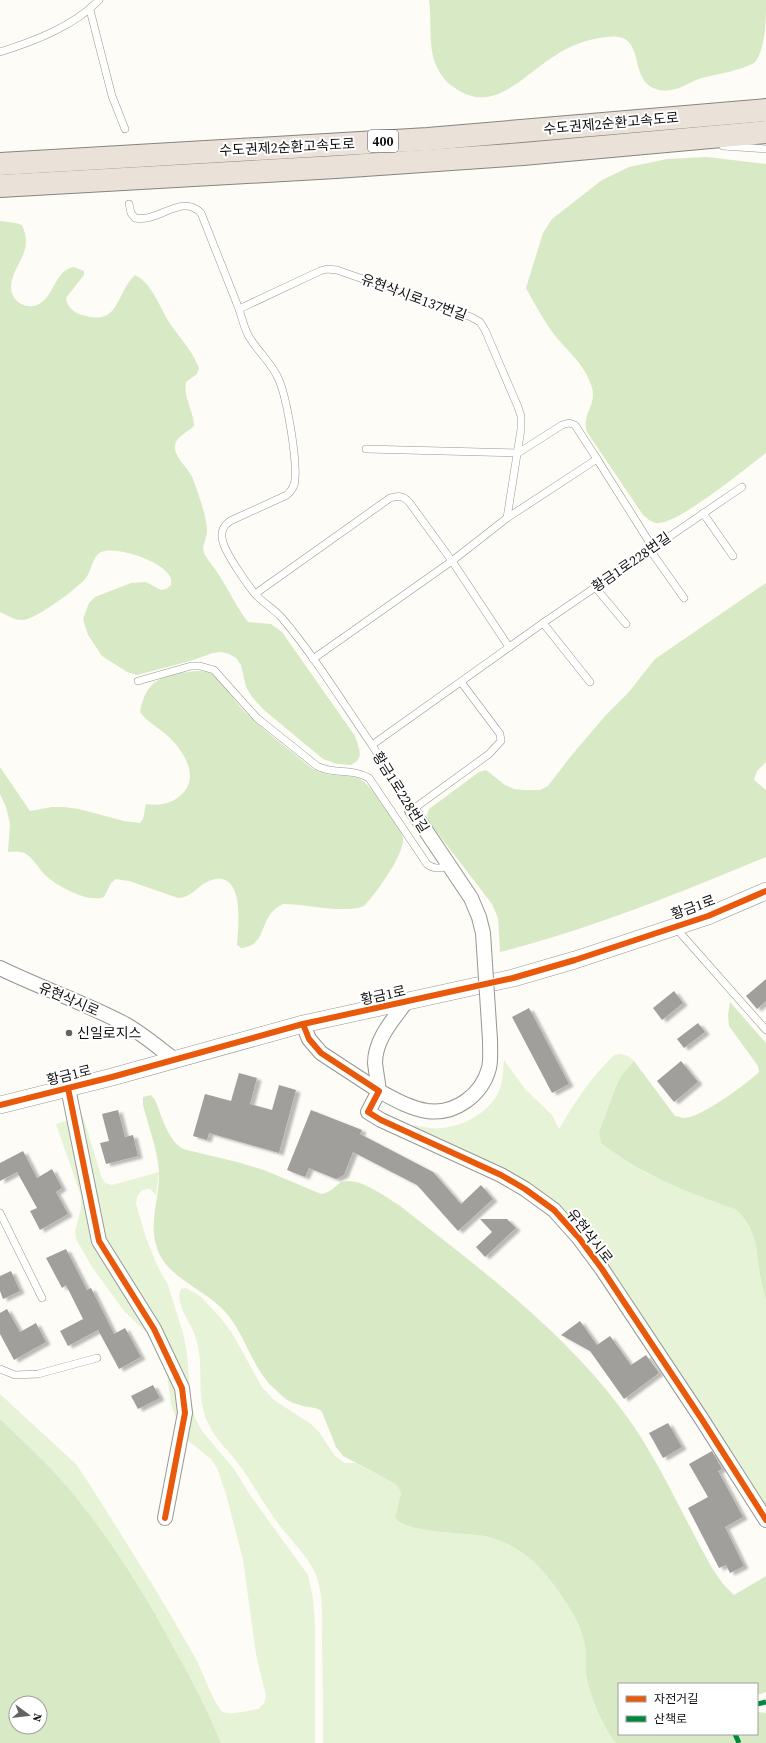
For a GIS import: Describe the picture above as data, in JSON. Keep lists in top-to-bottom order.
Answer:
{
  "streets": {
    "highway": ["수도권제2순환고속도로", "400"],
    "street": ["황금1로228번길", "황금1로", "유현삭시로"],
    "lane": ["유현삭시로137번길"]
  },
  "crossings": [
    ["황금1로228번길", "유현삭시로"],
    ["황금1로", "유현삭시로"]
  ],
  "places": ["신일로지스"],
  "legend": ["자전거길", "산책로"],
  "north": "right"
}
